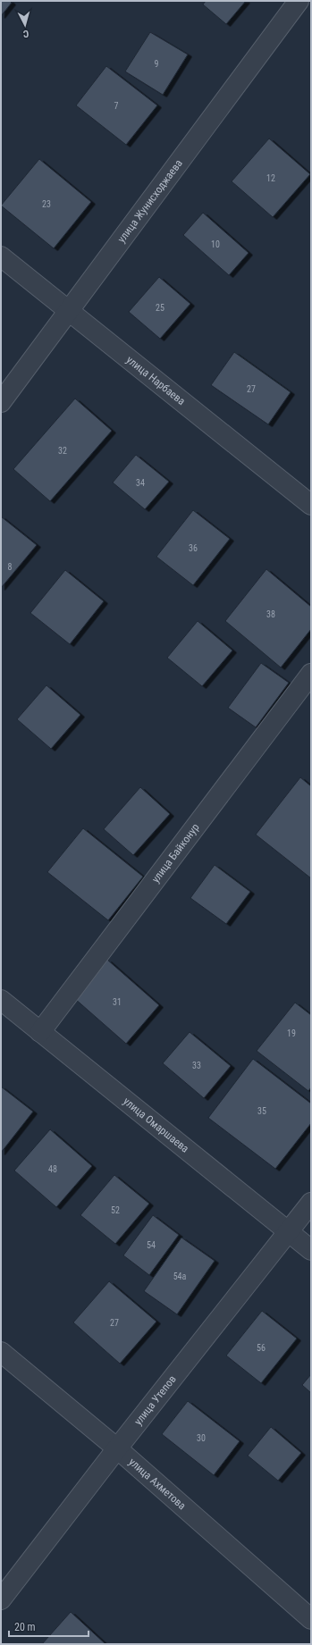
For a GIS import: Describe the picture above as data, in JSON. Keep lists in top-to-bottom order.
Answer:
{
  "streets": {
    "street": [
      "улица Жунисходжаева",
      "улица Нарбаева",
      "улица Байконур",
      "улица Омаршаева",
      "улица Утепов",
      "улица Ахметова"
    ]
  },
  "crossings": [
    ["улица Жунисходжаева", "улица Нарбаева"],
    ["улица Байконур", "улица Омаршаева"],
    ["улица Омаршаева", "улица Утепов"],
    ["улица Утепов", "улица Ахметова"]
  ],
  "house_numbers": [
    "9",
    "7",
    "12",
    "23",
    "10",
    "25",
    "27",
    "32",
    "34",
    "36",
    "8",
    "38",
    "31",
    "19",
    "33",
    "35",
    "48",
    "52",
    "54",
    "54а",
    "27",
    "56",
    "30"
  ],
  "scale_bar": "20 m",
  "north": "bottom"
}
